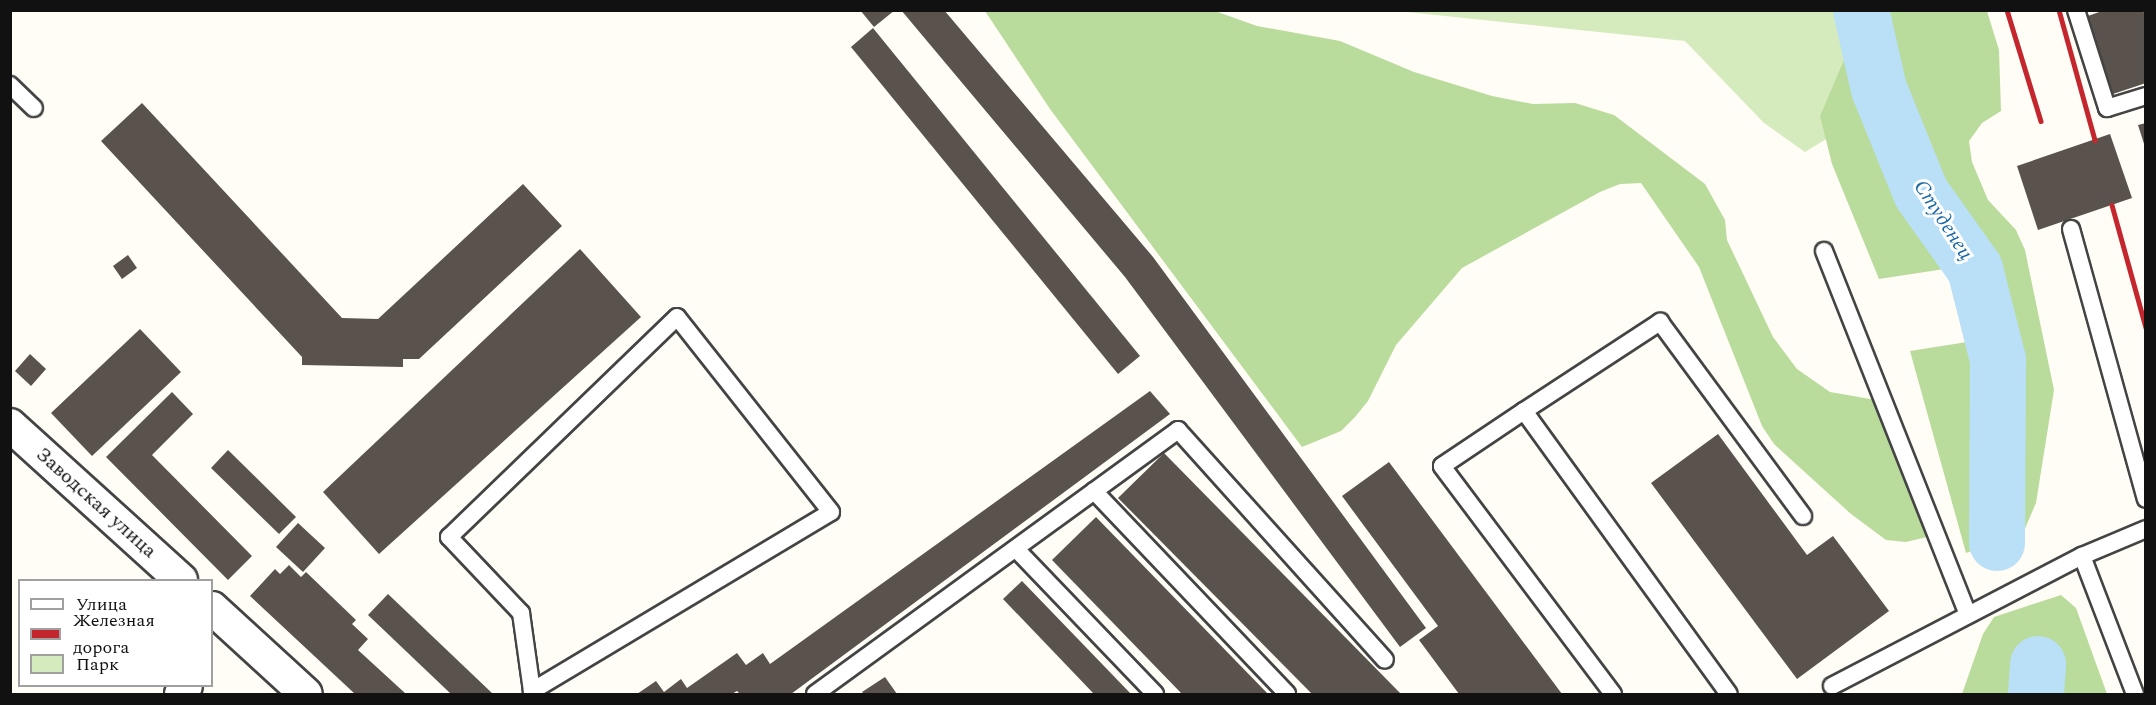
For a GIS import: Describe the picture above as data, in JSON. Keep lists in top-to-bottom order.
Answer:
{
  "streets": {
    "street": ["Заводская улица"]
  },
  "water": ["Студенец"],
  "legend": ["Улица", "Железная дорога", "Парк"]
}
